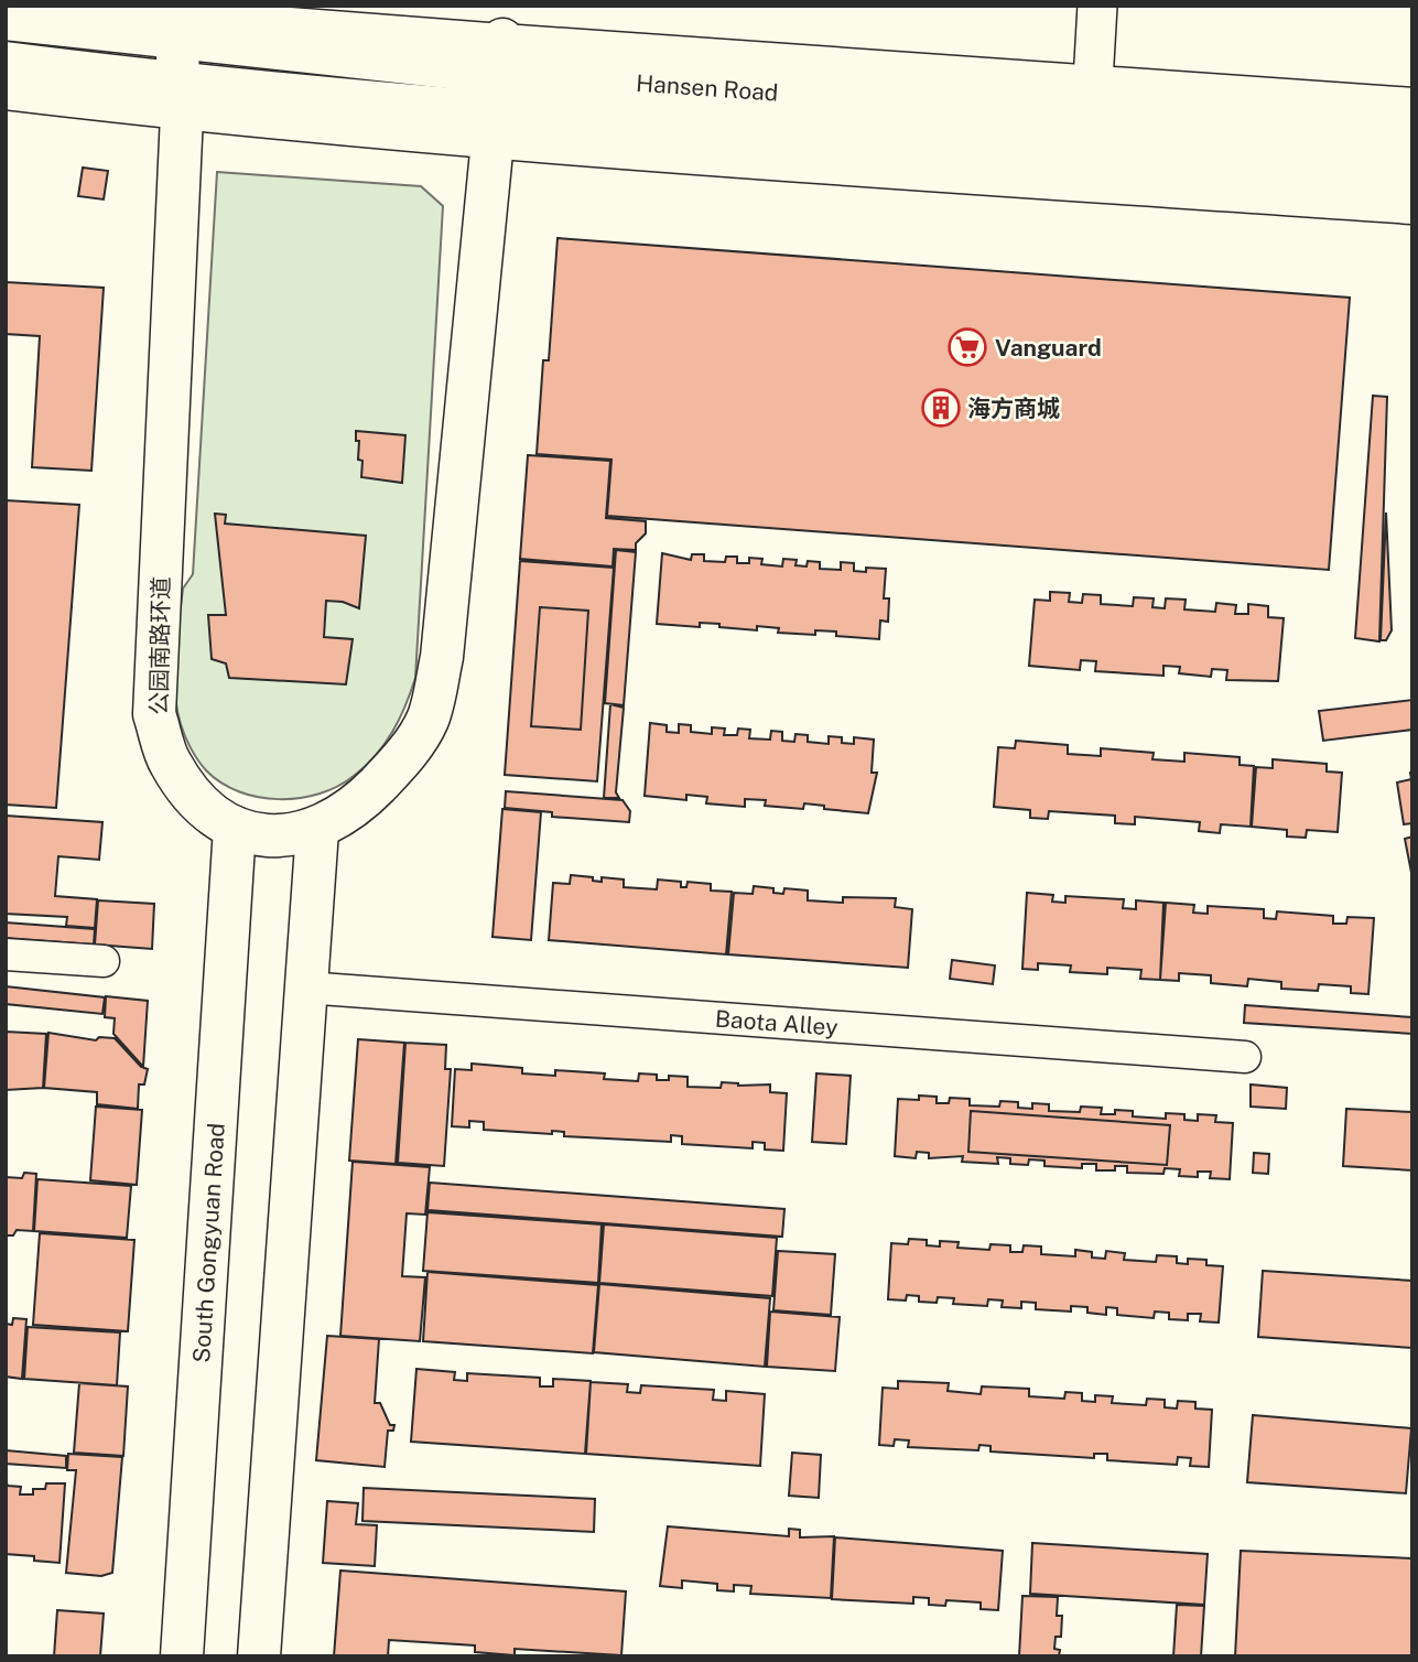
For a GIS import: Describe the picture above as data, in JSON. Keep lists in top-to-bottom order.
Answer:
{
  "streets": {
    "main road": ["Hansen Road", "公园南路环道", "South Gongyuan Road"],
    "street": ["Baota Alley"]
  },
  "crossings": [
    ["Hansen Road", "公园南路环道"],
    ["公园南路环道", "South Gongyuan Road"]
  ],
  "places": {
    "supermarket": ["Vanguard"],
    "building": ["海方商城"]
  }
}
